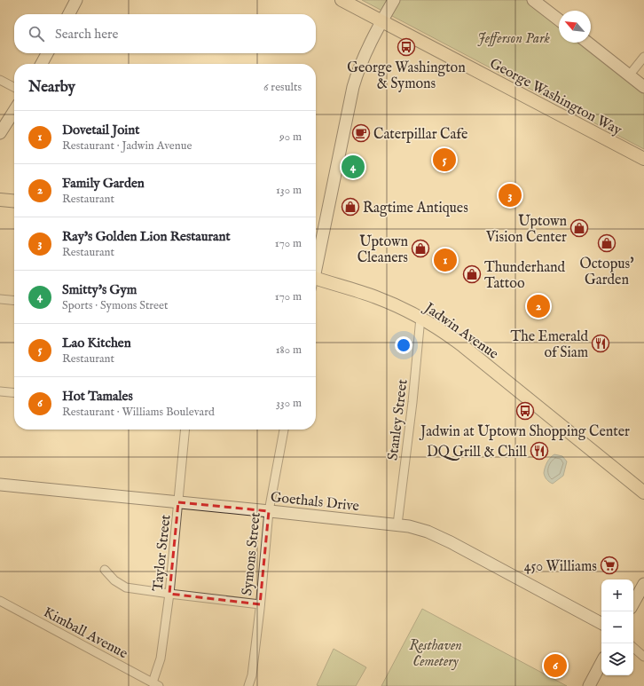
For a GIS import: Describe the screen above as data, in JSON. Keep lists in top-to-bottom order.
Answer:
{
  "streets": {
    "main road": ["George Washington Way", "Jadwin Avenue"],
    "street": [
      "Stanley Street",
      "Goethals Drive",
      "Taylor Street",
      "Symons Street",
      "Kimball Avenue"
    ]
  },
  "crossings": [
    ["Jadwin Avenue", "Stanley Street"],
    ["Stanley Street", "Goethals Drive"],
    ["Goethals Drive", "Taylor Street"],
    ["Goethals Drive", "Symons Street"],
    ["Taylor Street", "Kimball Avenue"]
  ],
  "parks": ["Jefferson Park", "Resthaven Cemetery"],
  "places": {
    "bus stop": ["George Washington & Symons", "Jadwin at Uptown Shopping Center"],
    "cafe": ["Caterpillar Cafe"],
    "shop": [
      "Ragtime Antiques",
      "Uptown Vision Center",
      "Octopus' Garden",
      "Uptown Cleaners",
      "Thunderhand Tattoo"
    ],
    "restaurant": ["The Emerald of Siam", "DQ Grill & Chill"],
    "supermarket": ["450 Williams"]
  },
  "north": "top left",
  "page": {
    "search": "Search here",
    "heading": ["Nearby", "6 results"],
    "list": [
      {
        "mark": "1",
        "name": "Dovetail Joint",
        "note": "Restaurant · Jadwin Avenue",
        "value": "90 m"
      },
      {
        "mark": "2",
        "name": "Family Garden",
        "note": "Restaurant",
        "value": "130 m"
      },
      {
        "mark": "3",
        "name": "Ray's Golden Lion Restaurant",
        "note": "Restaurant",
        "value": "170 m"
      },
      {
        "mark": "4",
        "name": "Smitty's Gym",
        "note": "Sports · Symons Street",
        "value": "170 m"
      },
      {
        "mark": "5",
        "name": "Lao Kitchen",
        "note": "Restaurant",
        "value": "180 m"
      },
      {
        "mark": "6",
        "name": "Hot Tamales",
        "note": "Restaurant · Williams Boulevard",
        "value": "330 m"
      }
    ],
    "pins": [
      "5",
      "4",
      "3",
      "1",
      "2",
      "6"
    ],
    "map_buttons": ["+", "−"]
  }
}
